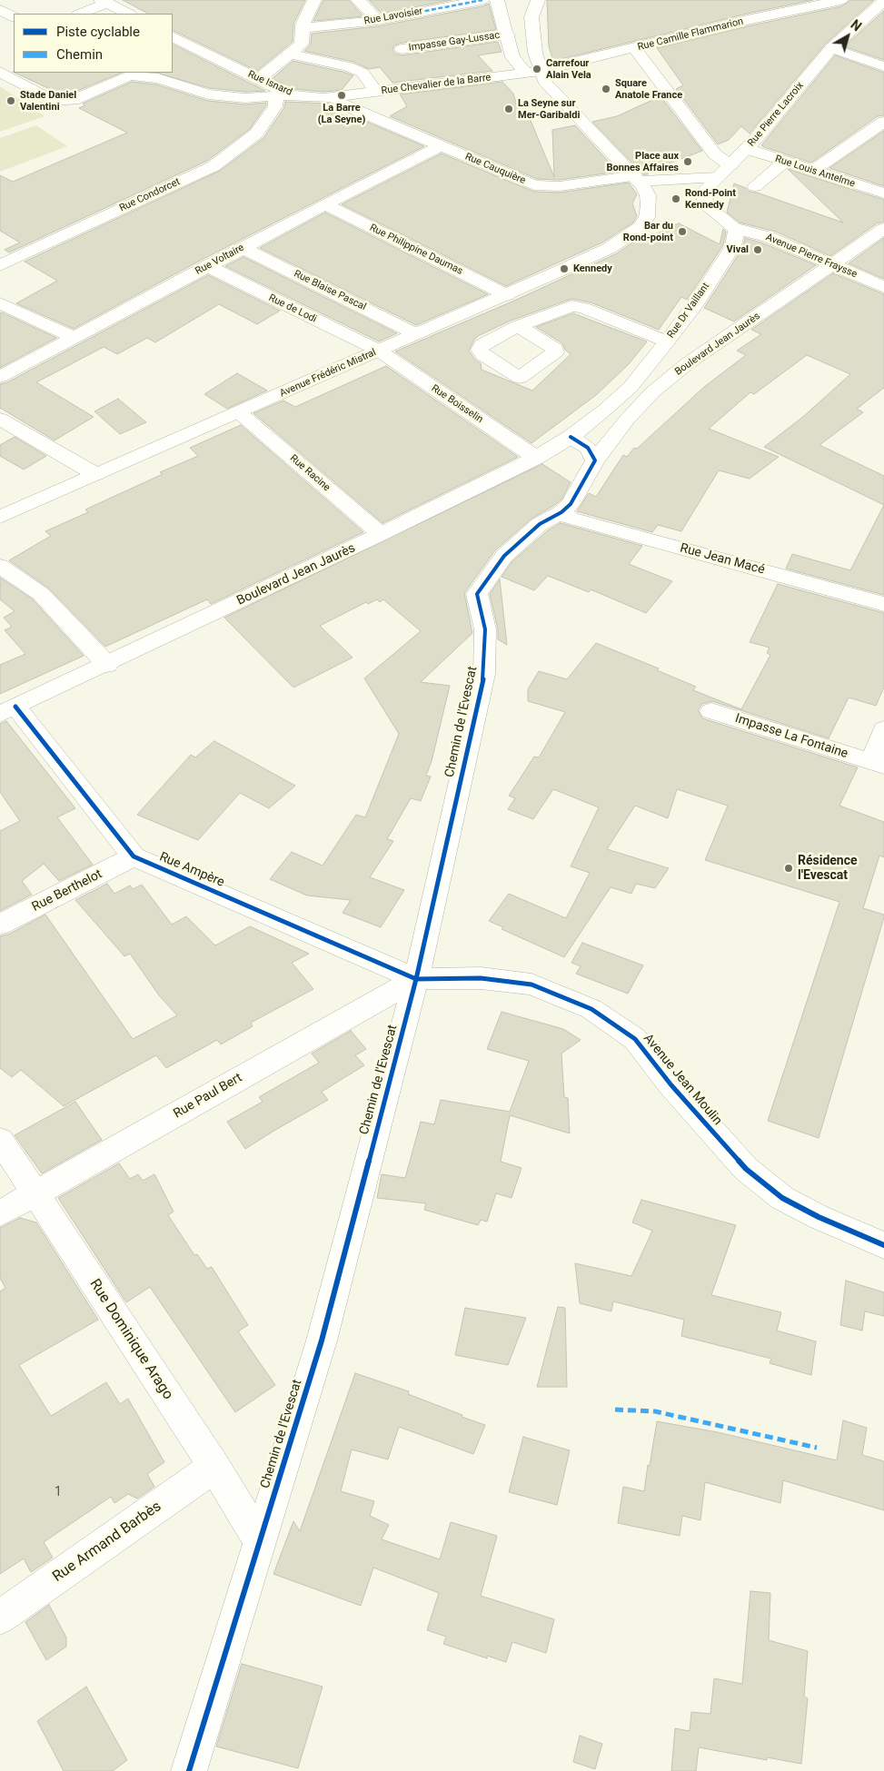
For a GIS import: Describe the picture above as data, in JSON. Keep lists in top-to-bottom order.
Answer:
{
  "streets": {
    "street": [
      "Rue Lavoisier",
      "Rue Camille Flammarion",
      "Impasse Gay-Lussac",
      "Rue Isnard",
      "Rue Chevalier de la Barre",
      "Rue Pierre Lacroix",
      "Rue Cauquière",
      "Rue Louis Antelme",
      "Rue Condorcet",
      "Rue Philippine Daumas",
      "Avenue Pierre Fraysse",
      "Rue Voltaire",
      "Rue Blaise Pascal",
      "Rue de Lodi",
      "Rue Dr Vaillant",
      "Boulevard Jean Jaurès",
      "Avenue Frédéric Mistral",
      "Rue Boisselin",
      "Rue Racine",
      "Rue Jean Macé",
      "Chemin de l'Evescat",
      "Impasse La Fontaine",
      "Rue Ampère",
      "Rue Berthelot",
      "Avenue Jean Moulin",
      "Rue Paul Bert",
      "Rue Dominique Arago",
      "Rue Armand Barbès"
    ]
  },
  "crossings": [
    ["Rue Camille Flammarion", "Rue Chevalier de la Barre"],
    ["Rue Isnard", "Rue Chevalier de la Barre"],
    ["Rue Isnard", "Rue Cauquière"],
    ["Rue Pierre Lacroix", "Rue Cauquière"],
    ["Rue Pierre Lacroix", "Rue Louis Antelme"],
    ["Rue Pierre Lacroix", "Avenue Pierre Fraysse"],
    ["Rue Pierre Lacroix", "Rue Dr Vaillant"],
    ["Rue Cauquière", "Rue Voltaire"],
    ["Rue Cauquière", "Avenue Frédéric Mistral"],
    ["Rue Philippine Daumas", "Rue Voltaire"],
    ["Rue Philippine Daumas", "Avenue Frédéric Mistral"],
    ["Avenue Pierre Fraysse", "Rue Dr Vaillant"],
    ["Avenue Pierre Fraysse", "Boulevard Jean Jaurès"],
    ["Rue Voltaire", "Rue Blaise Pascal"],
    ["Rue Voltaire", "Rue de Lodi"],
    ["Rue Blaise Pascal", "Avenue Frédéric Mistral"],
    ["Rue de Lodi", "Avenue Frédéric Mistral"],
    ["Rue de Lodi", "Rue Boisselin"],
    ["Rue Dr Vaillant", "Boulevard Jean Jaurès"],
    ["Boulevard Jean Jaurès", "Rue Boisselin"],
    ["Boulevard Jean Jaurès", "Rue Racine"],
    ["Boulevard Jean Jaurès", "Chemin de l'Evescat"],
    ["Boulevard Jean Jaurès", "Rue Ampère"],
    ["Avenue Frédéric Mistral", "Rue Boisselin"],
    ["Avenue Frédéric Mistral", "Rue Racine"],
    ["Rue Jean Macé", "Chemin de l'Evescat"],
    ["Chemin de l'Evescat", "Rue Ampère"],
    ["Chemin de l'Evescat", "Avenue Jean Moulin"],
    ["Chemin de l'Evescat", "Rue Paul Bert"],
    ["Chemin de l'Evescat", "Rue Dominique Arago"],
    ["Rue Ampère", "Rue Berthelot"],
    ["Rue Ampère", "Avenue Jean Moulin"],
    ["Rue Ampère", "Rue Paul Bert"],
    ["Avenue Jean Moulin", "Rue Paul Bert"],
    ["Rue Paul Bert", "Rue Dominique Arago"],
    ["Rue Dominique Arago", "Rue Armand Barbès"]
  ],
  "places": [
    "Carrefour Alain Vela",
    "Square Anatole France",
    "La Barre (La Seyne)",
    "Stade Daniel Valentini",
    "La Seyne sur Mer-Garibaldi",
    "Place aux Bonnes Affaires",
    "Rond-Point Kennedy",
    "Bar du Rond-point",
    "Vival",
    "Kennedy",
    "Résidence l'Evescat"
  ],
  "house_numbers": ["1"],
  "legend": ["Piste cyclable", "Chemin"],
  "north": "top right"
}
